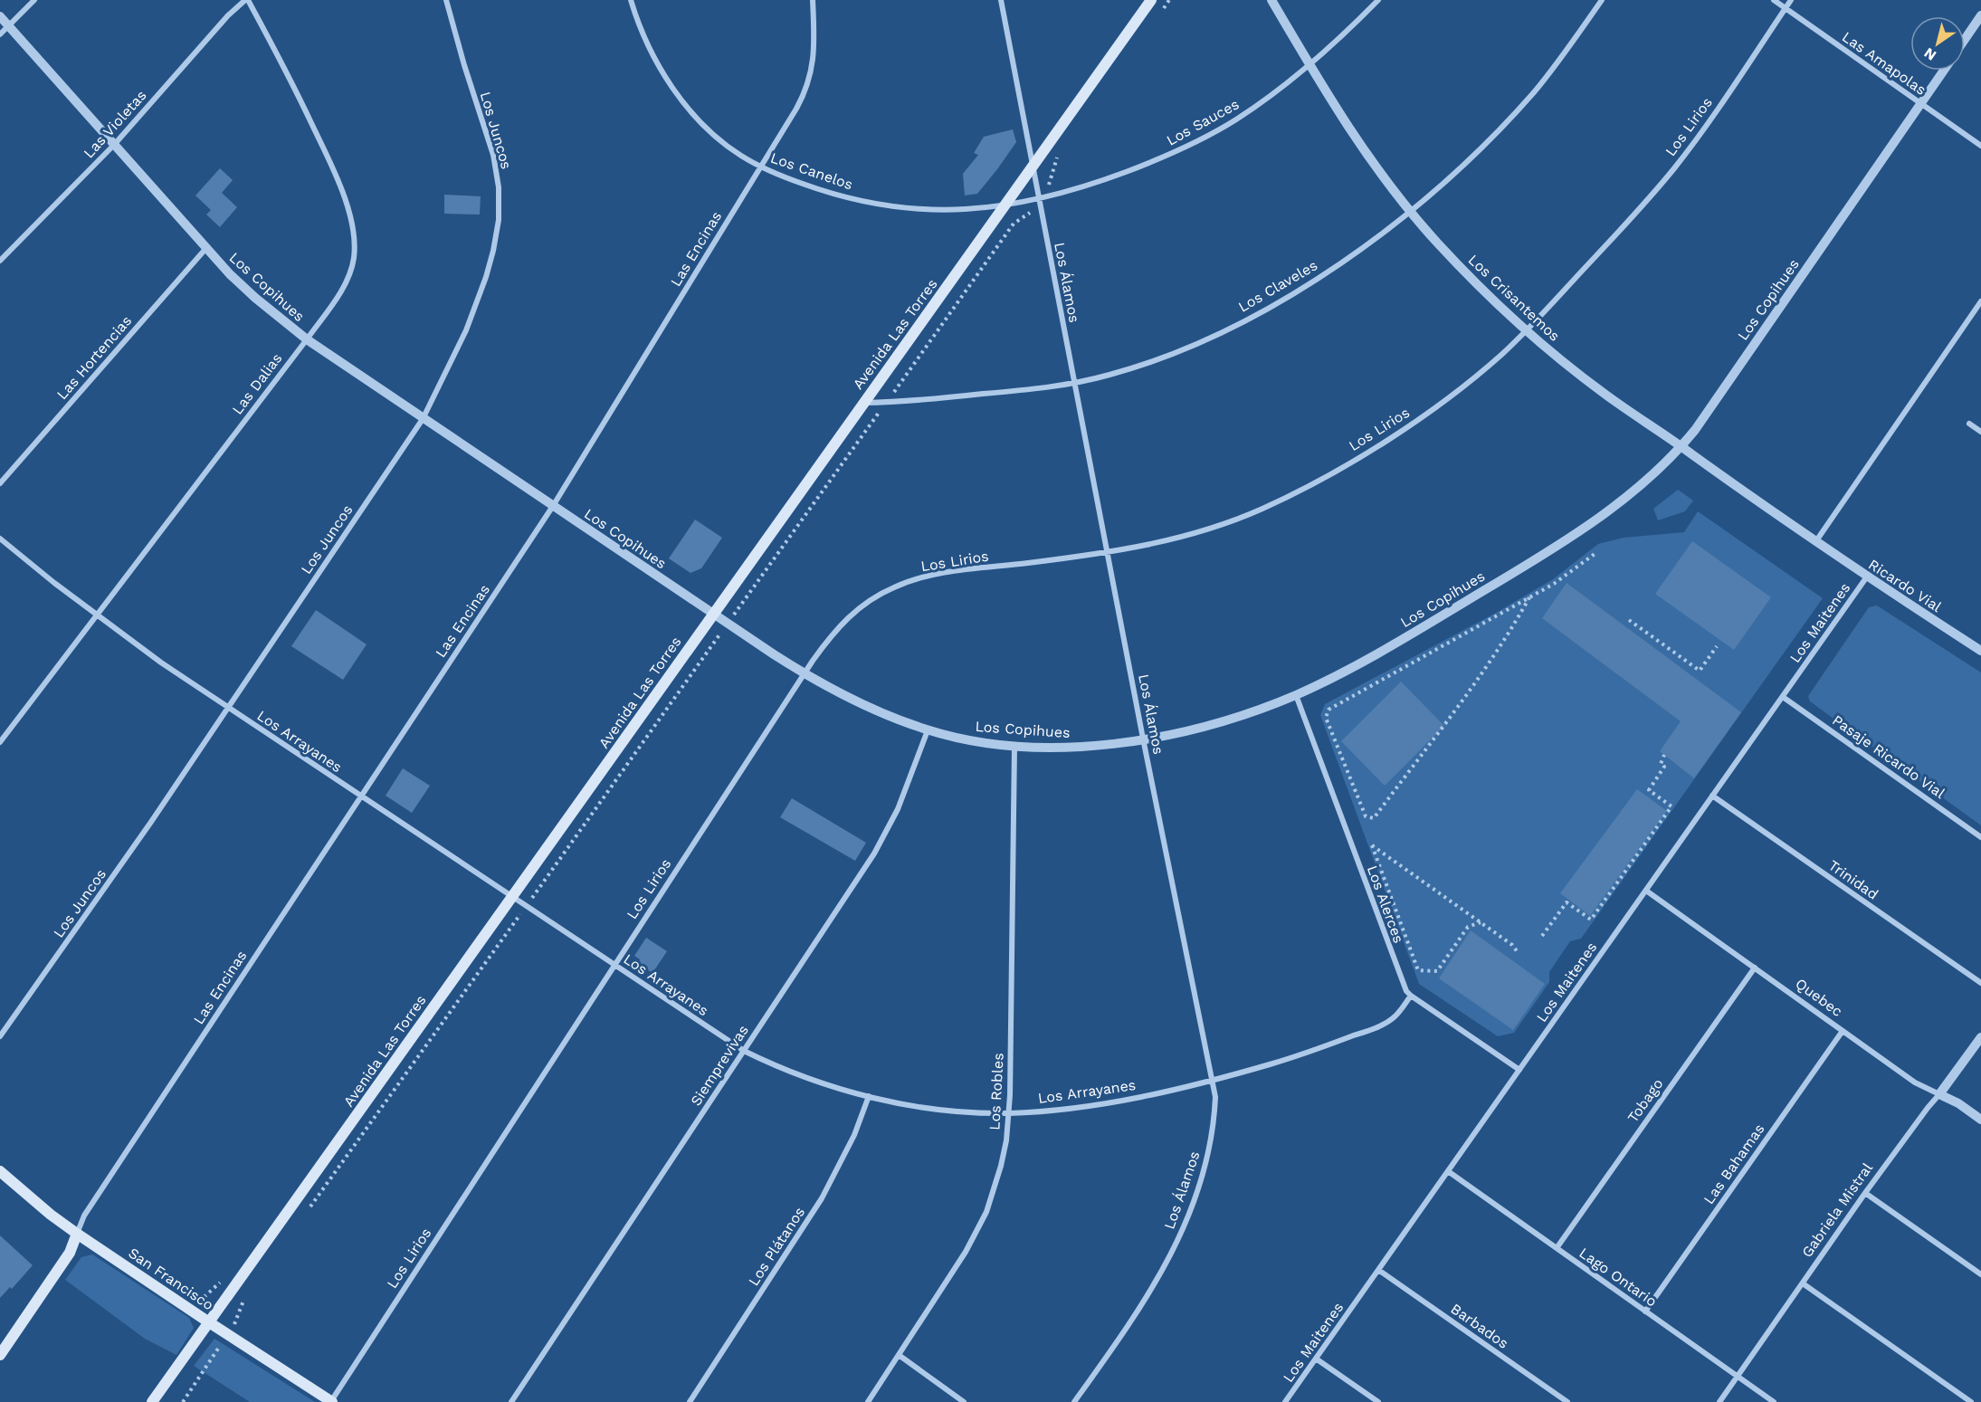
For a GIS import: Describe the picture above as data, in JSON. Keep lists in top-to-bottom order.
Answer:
{
  "streets": {
    "main road": ["Avenida Las Torres", "San Francisco"],
    "street": [
      "Las Amapolas",
      "Los Sauces",
      "Las Violetas",
      "Los Lirios",
      "Los Juncos",
      "Los Canelos",
      "Las Encinas",
      "Los Álamos",
      "Los Claveles",
      "Los Copihues",
      "Los Crisantemos",
      "Las Hortencias",
      "Las Dalias",
      "Ricardo Vial",
      "Los Maitenes",
      "Los Arrayanes",
      "Pasaje Ricardo Vial",
      "Trinidad",
      "Los Alerces",
      "Quebec",
      "Siemprevivas",
      "Los Robles",
      "Tobago",
      "Las Bahamas",
      "Gabriela Mistral",
      "Los Plátanos",
      "Lago Ontario",
      "Barbados"
    ]
  },
  "crossings": [
    ["Las Amapolas", "Los Lirios"],
    ["Las Amapolas", "Los Copihues"],
    ["Los Sauces", "Los Canelos"],
    ["Los Sauces", "Los Álamos"],
    ["Los Sauces", "Los Crisantemos"],
    ["Los Sauces", "Avenida Las Torres"],
    ["Las Violetas", "Los Copihues"],
    ["Las Violetas", "Las Dalias"],
    ["Los Lirios", "Los Álamos"],
    ["Los Lirios", "Los Copihues"],
    ["Los Lirios", "Los Crisantemos"],
    ["Los Lirios", "Los Arrayanes"],
    ["Los Lirios", "San Francisco"],
    ["Los Juncos", "Los Copihues"],
    ["Los Juncos", "Los Arrayanes"],
    ["Los Canelos", "Las Encinas"],
    ["Los Canelos", "Avenida Las Torres"],
    ["Las Encinas", "Los Copihues"],
    ["Las Encinas", "Los Arrayanes"],
    ["Las Encinas", "San Francisco"],
    ["Los Álamos", "Los Claveles"],
    ["Los Álamos", "Los Copihues"],
    ["Los Álamos", "Avenida Las Torres"],
    ["Los Álamos", "Los Arrayanes"],
    ["Los Claveles", "Los Crisantemos"],
    ["Los Claveles", "Avenida Las Torres"],
    ["Los Copihues", "Los Crisantemos"],
    ["Los Copihues", "Avenida Las Torres"],
    ["Los Copihues", "Las Hortencias"],
    ["Los Copihues", "Las Dalias"],
    ["Los Copihues", "Los Alerces"],
    ["Los Copihues", "Siemprevivas"],
    ["Los Copihues", "Los Robles"],
    ["Los Crisantemos", "Ricardo Vial"],
    ["Avenida Las Torres", "Los Arrayanes"],
    ["Avenida Las Torres", "San Francisco"],
    ["Las Dalias", "Los Arrayanes"],
    ["Ricardo Vial", "Los Maitenes"],
    ["Los Maitenes", "Pasaje Ricardo Vial"],
    ["Los Maitenes", "Trinidad"],
    ["Los Maitenes", "Los Alerces"],
    ["Los Maitenes", "Quebec"],
    ["Los Maitenes", "Lago Ontario"],
    ["Los Maitenes", "Barbados"],
    ["Los Arrayanes", "Los Alerces"],
    ["Los Arrayanes", "Siemprevivas"],
    ["Los Arrayanes", "Los Robles"],
    ["Los Arrayanes", "Los Plátanos"],
    ["Quebec", "Tobago"],
    ["Quebec", "Las Bahamas"],
    ["Quebec", "Gabriela Mistral"],
    ["Tobago", "Lago Ontario"],
    ["Las Bahamas", "Lago Ontario"],
    ["Gabriela Mistral", "Lago Ontario"]
  ],
  "north": "bottom left"
}
